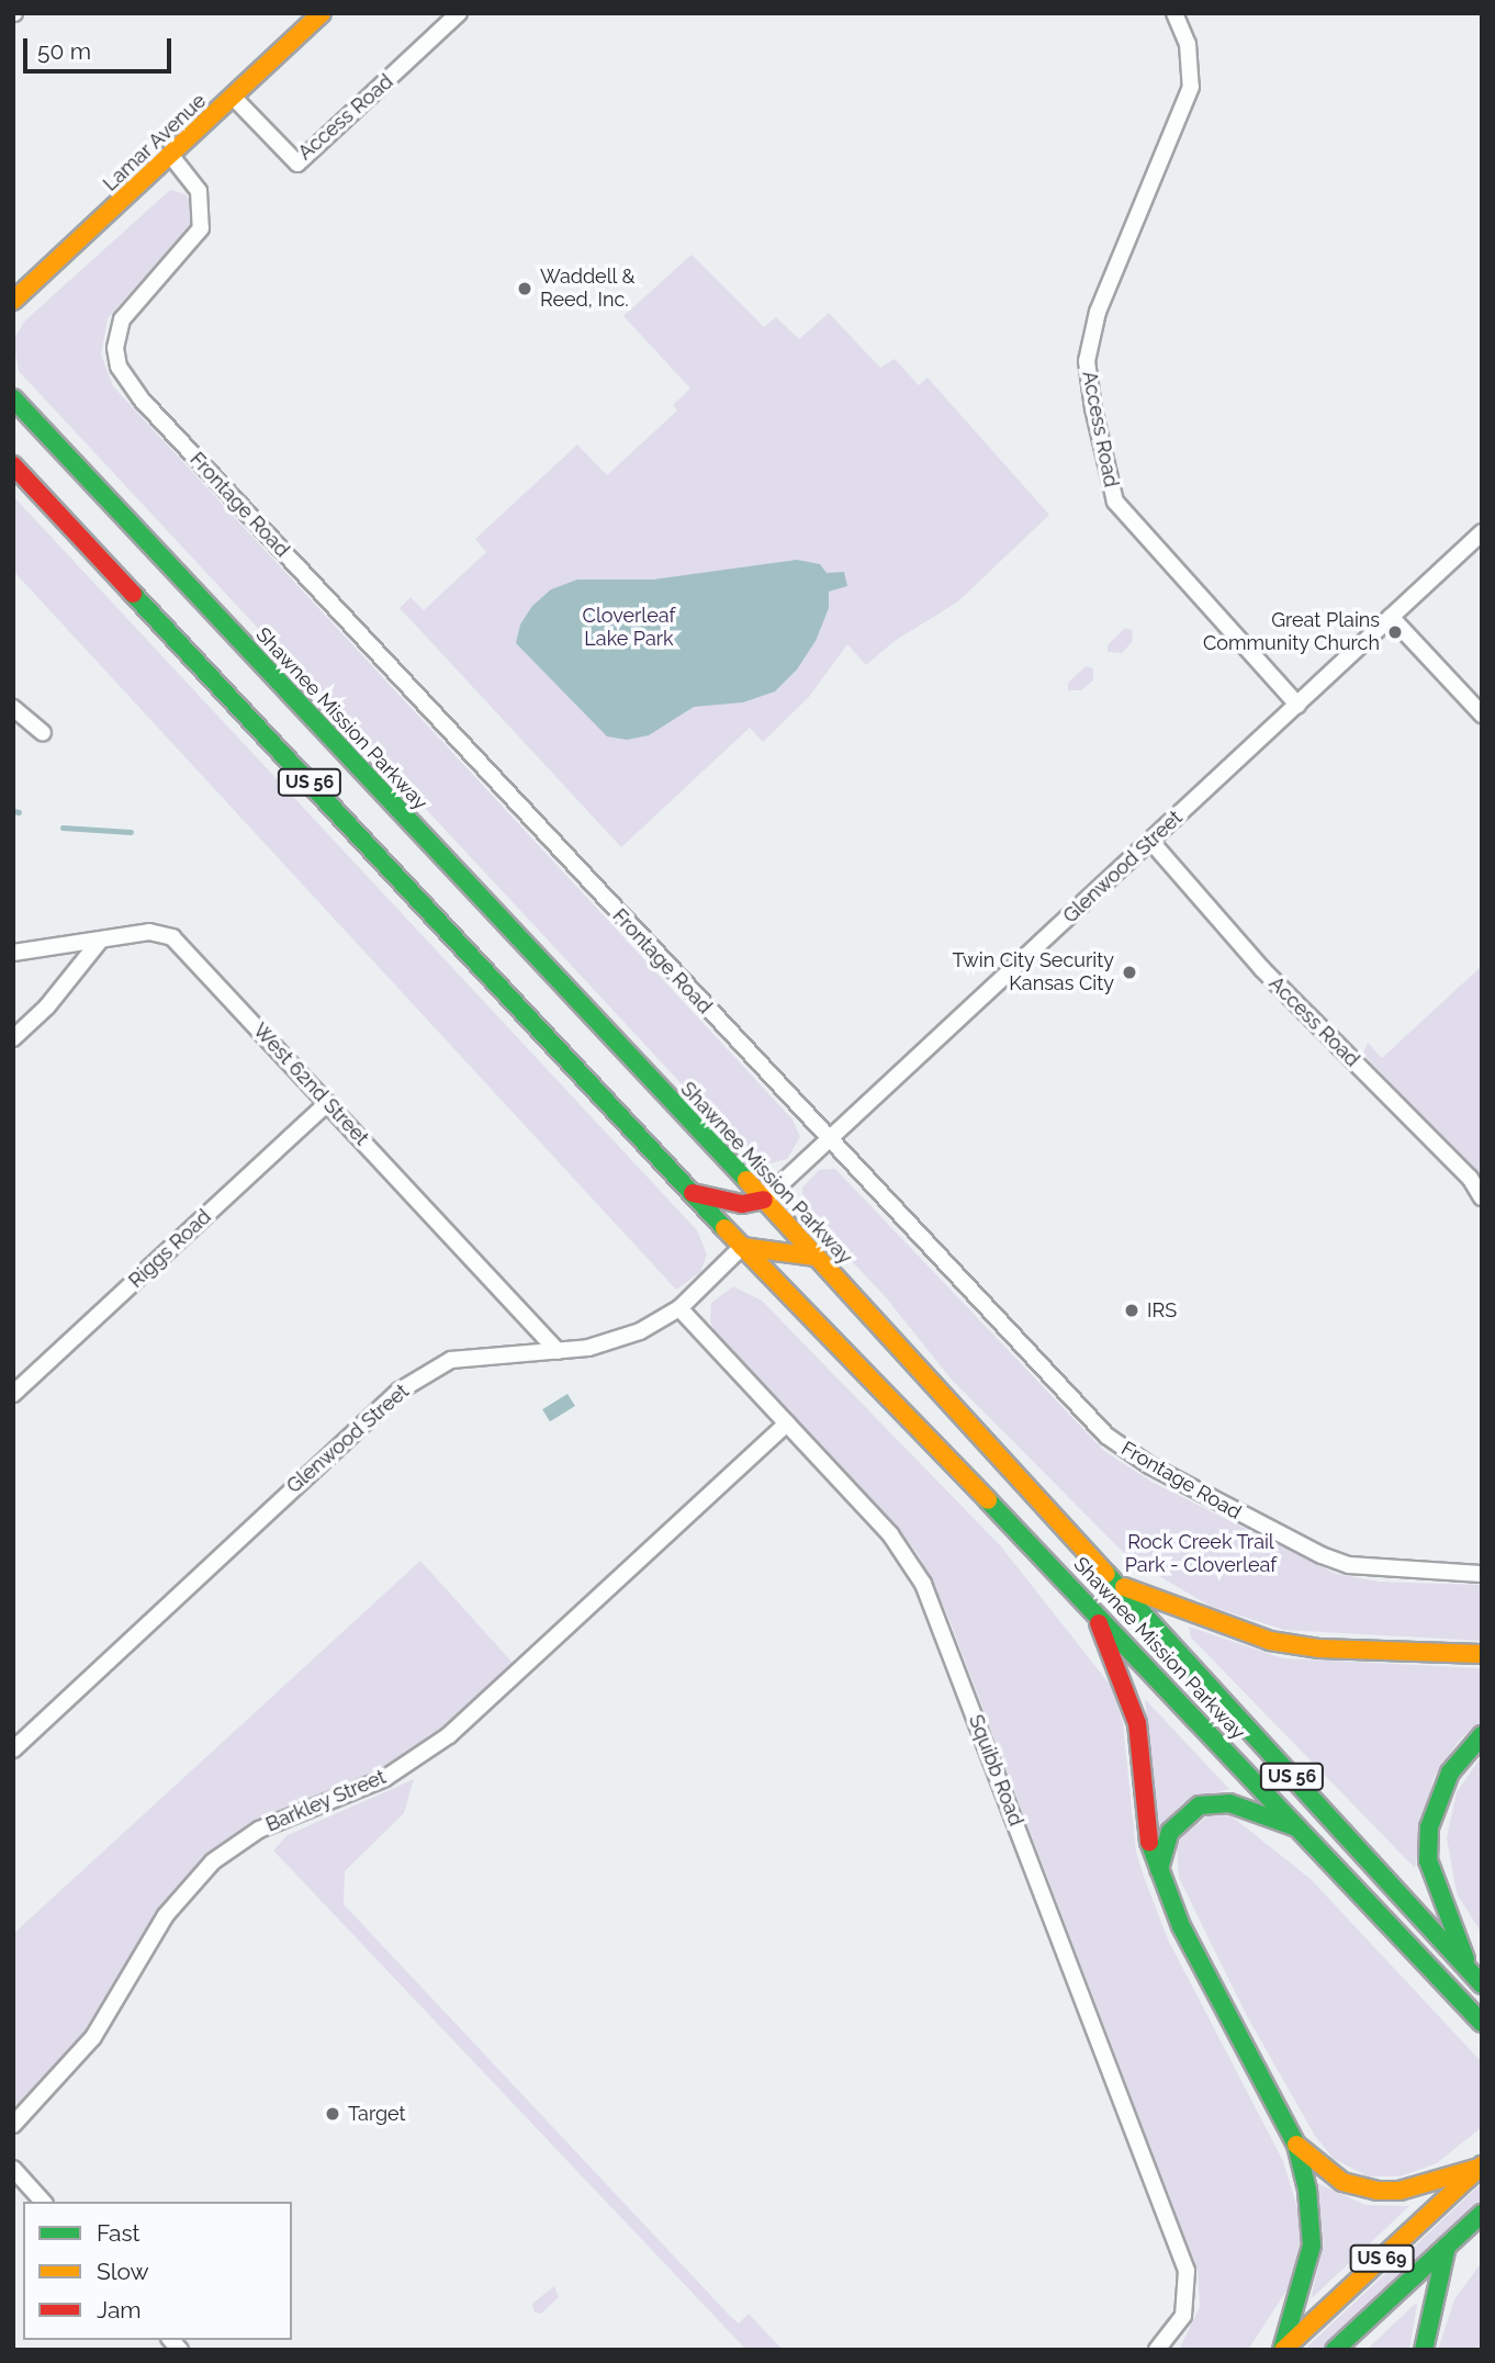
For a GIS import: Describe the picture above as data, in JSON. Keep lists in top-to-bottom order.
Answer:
{
  "streets": {
    "main road": [
      "Lamar Avenue",
      "Shawnee Mission Parkway",
      "US 56",
      "US 69"
    ],
    "street": [
      "Access Road",
      "Frontage Road",
      "Glenwood Street",
      "West 62nd Street",
      "Riggs Road",
      "Squibb Road",
      "Barkley Street"
    ]
  },
  "crossings": [
    ["Access Road", "Lamar Avenue"],
    ["Access Road", "Glenwood Street"],
    ["Lamar Avenue", "Frontage Road"],
    ["Frontage Road", "Glenwood Street"],
    ["Shawnee Mission Parkway", "Glenwood Street"],
    ["Glenwood Street", "West 62nd Street"],
    ["West 62nd Street", "Riggs Road"],
    ["Squibb Road", "Barkley Street"]
  ],
  "parks": ["Cloverleaf Lake Park", "Rock Creek Trail Park - Cloverleaf"],
  "places": [
    "Waddell & Reed, Inc.",
    "Great Plains Community Church",
    "Twin City Security Kansas City",
    "IRS",
    "Target"
  ],
  "legend": ["Fast", "Slow", "Jam"],
  "scale_bar": "50 m"
}
